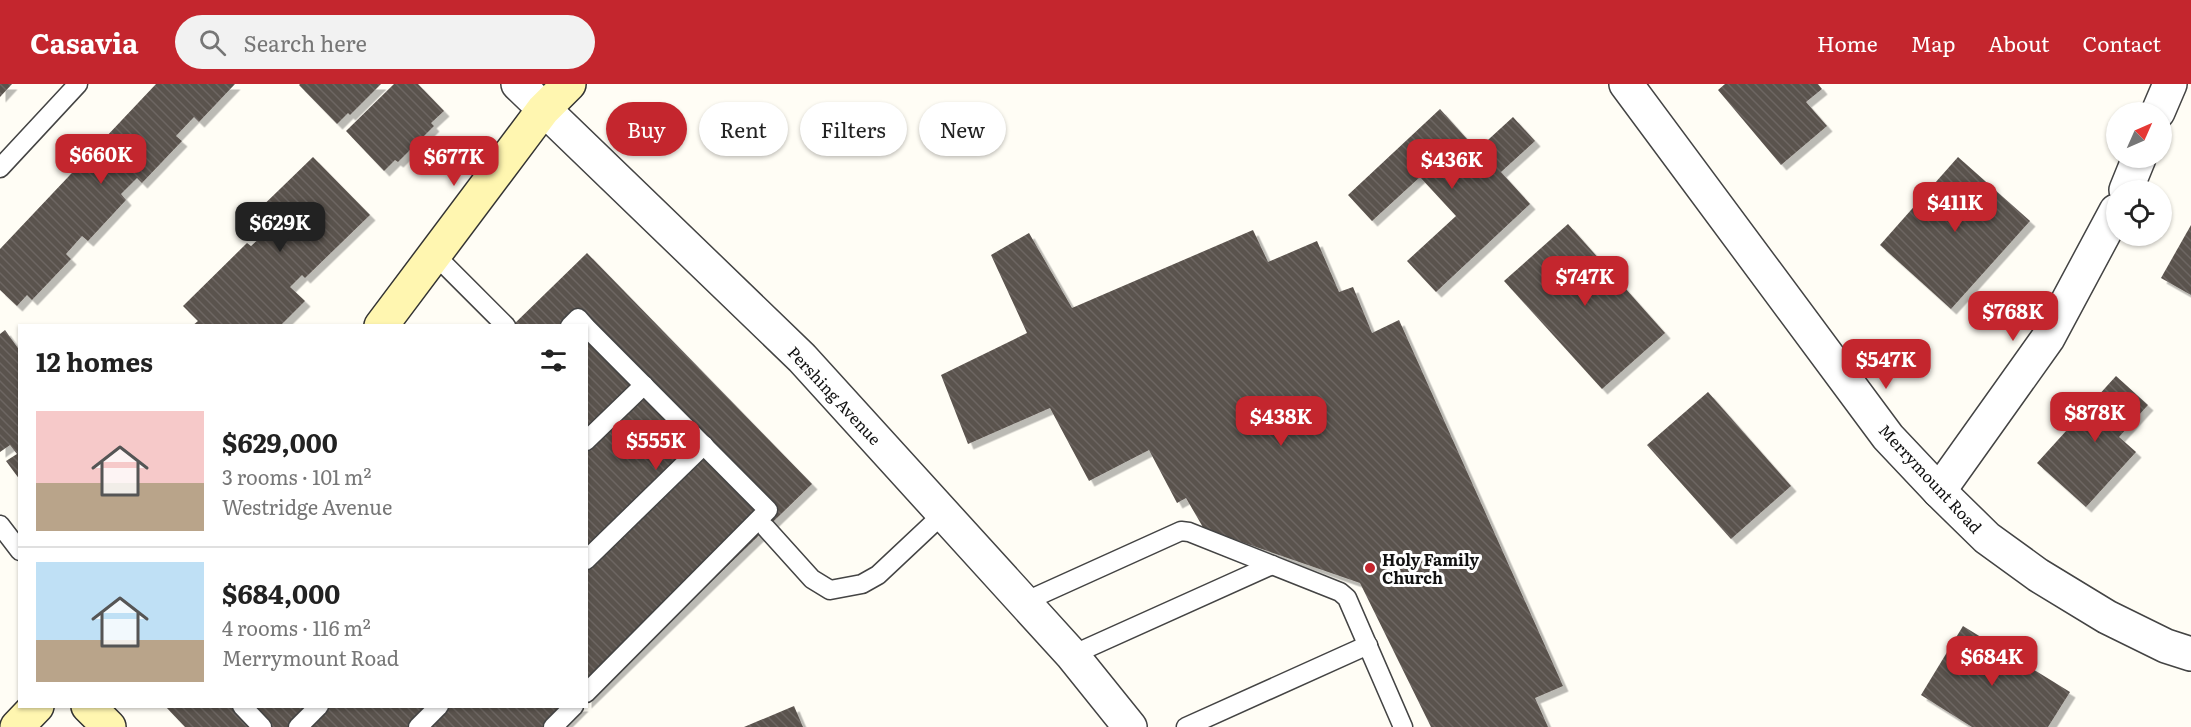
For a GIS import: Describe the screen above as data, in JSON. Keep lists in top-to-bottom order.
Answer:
{
  "streets": {
    "street": ["Pershing Avenue", "Merrymount Road"]
  },
  "places": ["Holy Family Church"],
  "north": "top right",
  "page": {
    "header": "Casavia",
    "search": "Search here",
    "nav": [
      "Home",
      "Map",
      "About",
      "Contact"
    ],
    "chip": [
      "Buy",
      "Rent",
      "Filters",
      "New"
    ],
    "price": [
      "$660K",
      "$677K",
      "$436K",
      "$411K",
      "$629K",
      "$747K",
      "$768K",
      "$547K",
      "$878K",
      "$438K",
      "$555K",
      "$684K"
    ],
    "heading": "12 homes",
    "list": [
      {
        "name": "$629,000",
        "note": "3 rooms · 101 m² · Westridge Avenue"
      },
      {
        "name": "$684,000",
        "note": "4 rooms · 116 m² · Merrymount Road"
      }
    ]
  }
}
